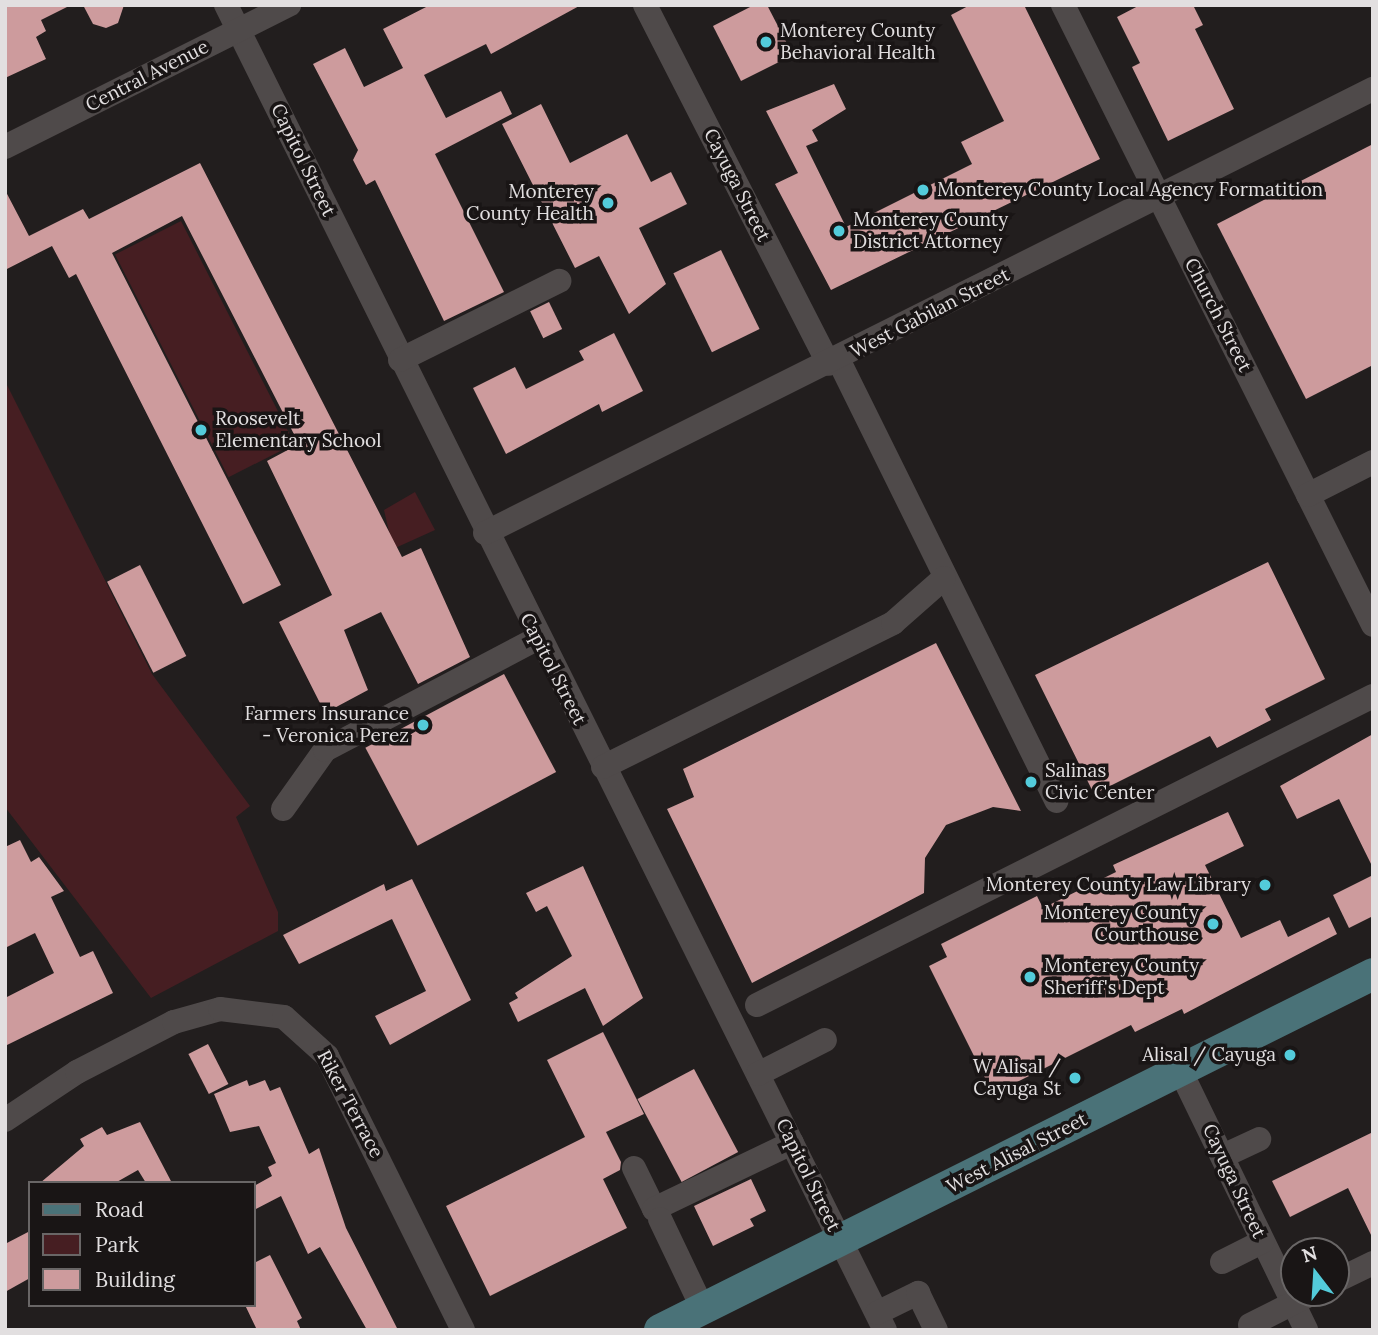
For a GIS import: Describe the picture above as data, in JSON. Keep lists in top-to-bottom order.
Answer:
{
  "streets": {
    "main road": ["West Alisal Street"],
    "street": [
      "Central Avenue",
      "Capitol Street",
      "Cayuga Street",
      "West Gabilan Street",
      "Church Street",
      "Riker Terrace"
    ]
  },
  "crossings": [
    ["Central Avenue", "Capitol Street"],
    ["Capitol Street", "West Gabilan Street"],
    ["Capitol Street", "West Alisal Street"],
    ["Cayuga Street", "West Gabilan Street"],
    ["Cayuga Street", "West Alisal Street"],
    ["West Gabilan Street", "Church Street"]
  ],
  "places": [
    "Monterey County Behavioral Health",
    "Monterey County Local Agency Formatition",
    "Monterey County Health",
    "Monterey County District Attorney",
    "Roosevelt Elementary School",
    "Farmers Insurance - Veronica Perez",
    "Salinas Civic Center",
    "Monterey County Law Library",
    "Monterey County Courthouse",
    "Monterey County Sheriff's Dept",
    "Alisal / Cayuga",
    "W Alisal / Cayuga St"
  ],
  "legend": ["Road", "Park", "Building"],
  "north": "top"
}
